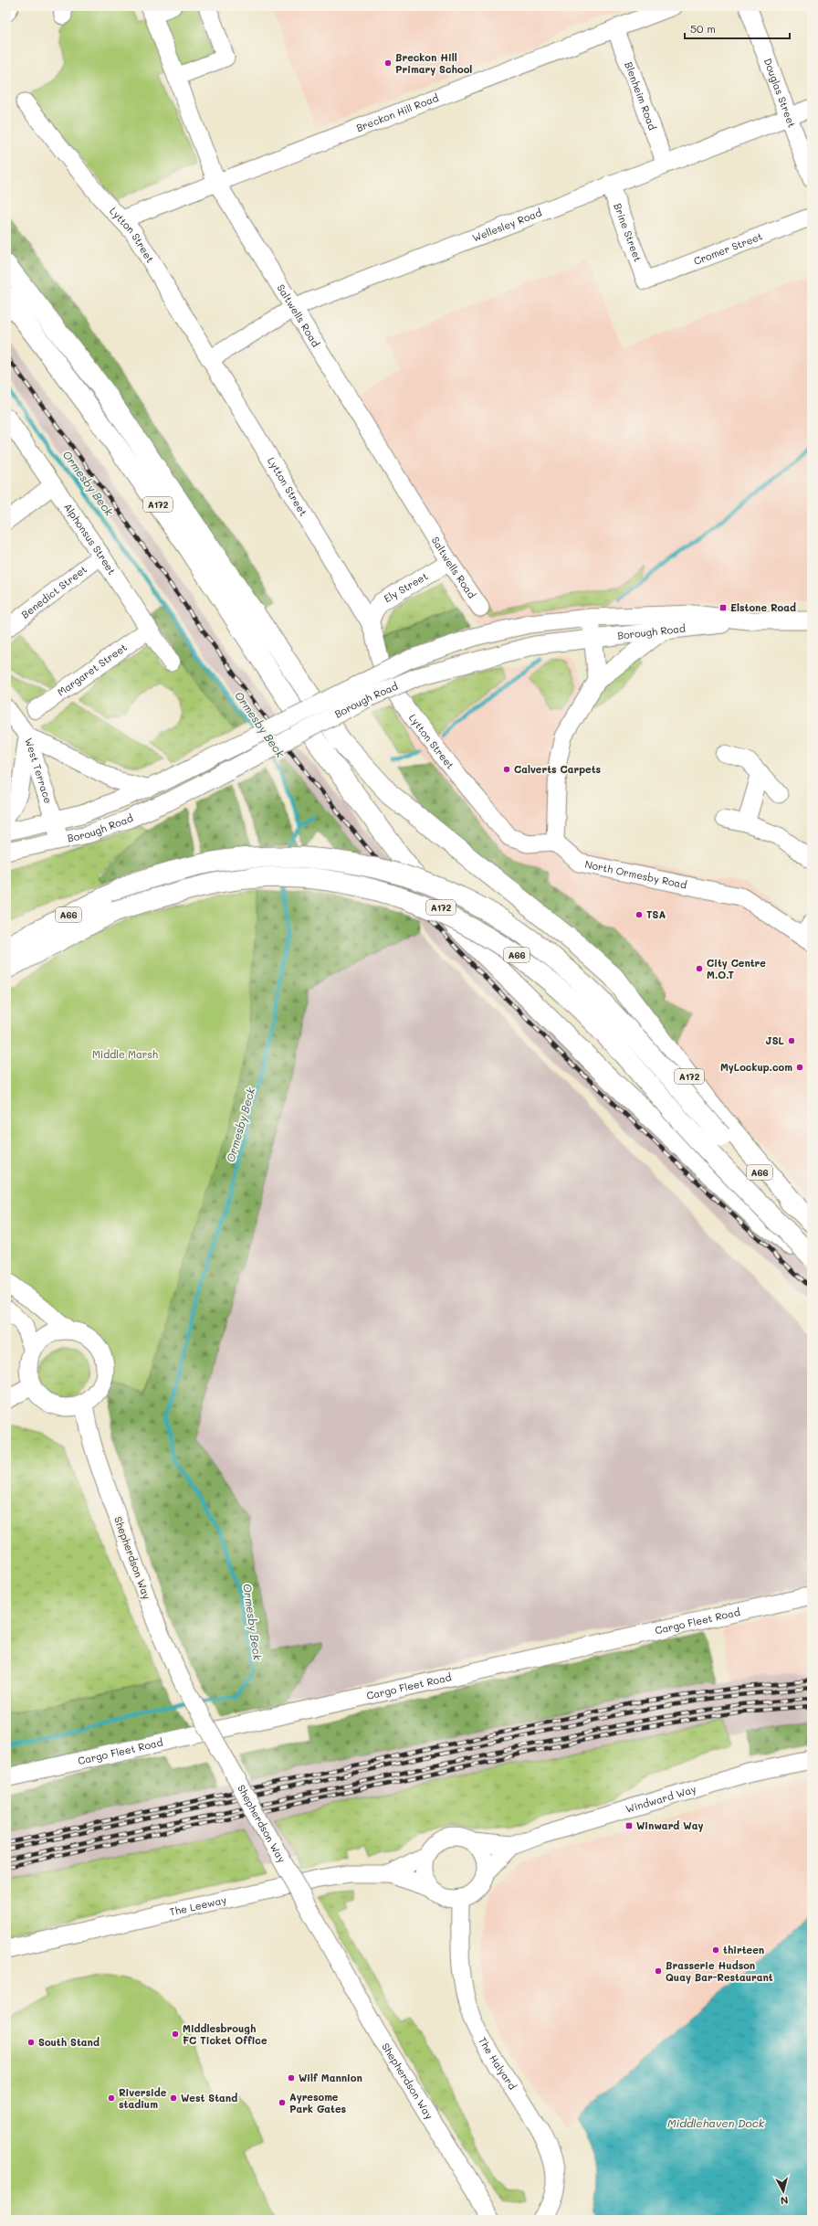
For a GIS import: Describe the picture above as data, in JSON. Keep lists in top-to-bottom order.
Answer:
{
  "streets": {
    "highway": ["A172", "A66"],
    "street": [
      "Douglas Street",
      "Blenheim Road",
      "Breckon Hill Road",
      "Wellesley Road",
      "Brine Street",
      "Lytton Street",
      "Cromer Street",
      "Saltwells Road",
      "Alphonsus Street",
      "Ely Street",
      "Benedict Street",
      "Borough Road",
      "Margaret Street",
      "West Terrace",
      "North Ormesby Road",
      "Shepherdson Way",
      "Cargo Fleet Road",
      "Windward Way",
      "The Leeway",
      "The Halyard"
    ]
  },
  "crossings": [
    ["Douglas Street", "Wellesley Road"],
    ["Blenheim Road", "Breckon Hill Road"],
    ["Blenheim Road", "Wellesley Road"],
    ["Breckon Hill Road", "Lytton Street"],
    ["Breckon Hill Road", "Saltwells Road"],
    ["Wellesley Road", "Brine Street"],
    ["Wellesley Road", "Lytton Street"],
    ["Wellesley Road", "Saltwells Road"],
    ["Brine Street", "Cromer Street"],
    ["Lytton Street", "Ely Street"],
    ["Lytton Street", "North Ormesby Road"],
    ["Saltwells Road", "Ely Street"],
    ["A172", "A66"],
    ["Alphonsus Street", "Benedict Street"],
    ["Alphonsus Street", "Margaret Street"],
    ["Borough Road", "West Terrace"],
    ["Windward Way", "The Leeway"],
    ["Windward Way", "The Halyard"],
    ["The Leeway", "The Halyard"]
  ],
  "water": ["Ormesby Beck", "Middlehaven Dock"],
  "parks": ["Middle Marsh"],
  "places": {
    "other": [
      "Breckon Hill Primary School",
      "Calverts Carpets",
      "TSA",
      "City Centre M.O.T",
      "JSL",
      "MyLockup.com",
      "thirteen",
      "Brasserie Hudson Quay Bar-Restaurant",
      "Middlesbrough FC Ticket Office",
      "South Stand",
      "Wilf Mannion",
      "Riverside stadium",
      "West Stand",
      "Ayresome Park Gates"
    ],
    "transit": ["Elstone Road", "Winward Way"]
  },
  "scale_bar": "50 m",
  "north": "bottom"
}
